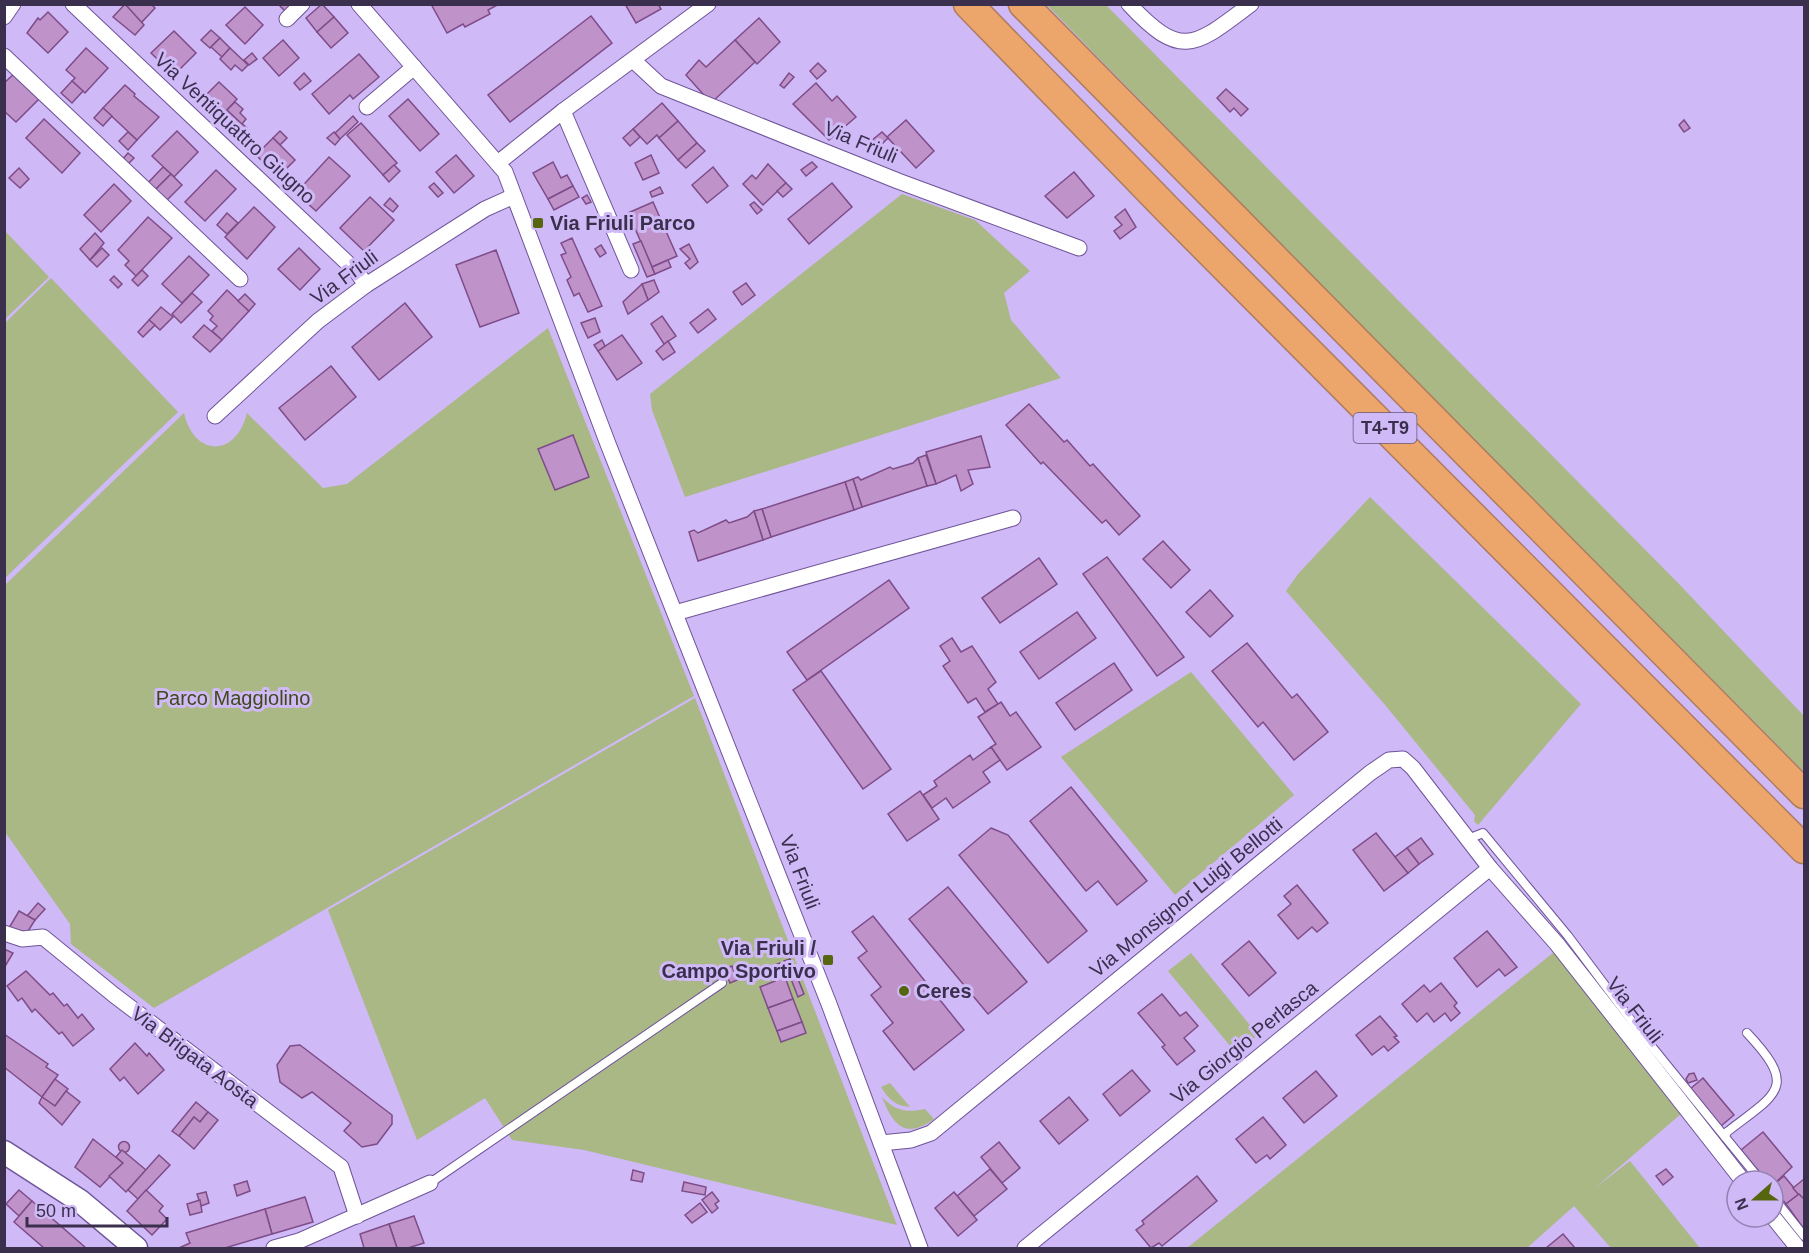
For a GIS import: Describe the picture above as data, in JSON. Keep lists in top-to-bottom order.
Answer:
{
  "streets": {
    "highway": ["T4-T9"],
    "street": [
      "Via Ventiquattro Giugno",
      "Via Friuli",
      "Via Monsignor Luigi Bellotti",
      "Via Giorgio Perlasca",
      "Via Brigata Aosta"
    ]
  },
  "crossings": [
    ["Via Ventiquattro Giugno", "Via Friuli"],
    ["Via Friuli", "Via Monsignor Luigi Bellotti"],
    ["Via Friuli", "Via Giorgio Perlasca"],
    ["Via Monsignor Luigi Bellotti", "Via Giorgio Perlasca"]
  ],
  "parks": ["Parco Maggiolino"],
  "places": {
    "transit": ["Via Friuli Parco", "Via Friuli / Campo Sportivo"],
    "other": ["Ceres"]
  },
  "scale_bar": "50 m",
  "north": "left"
}
